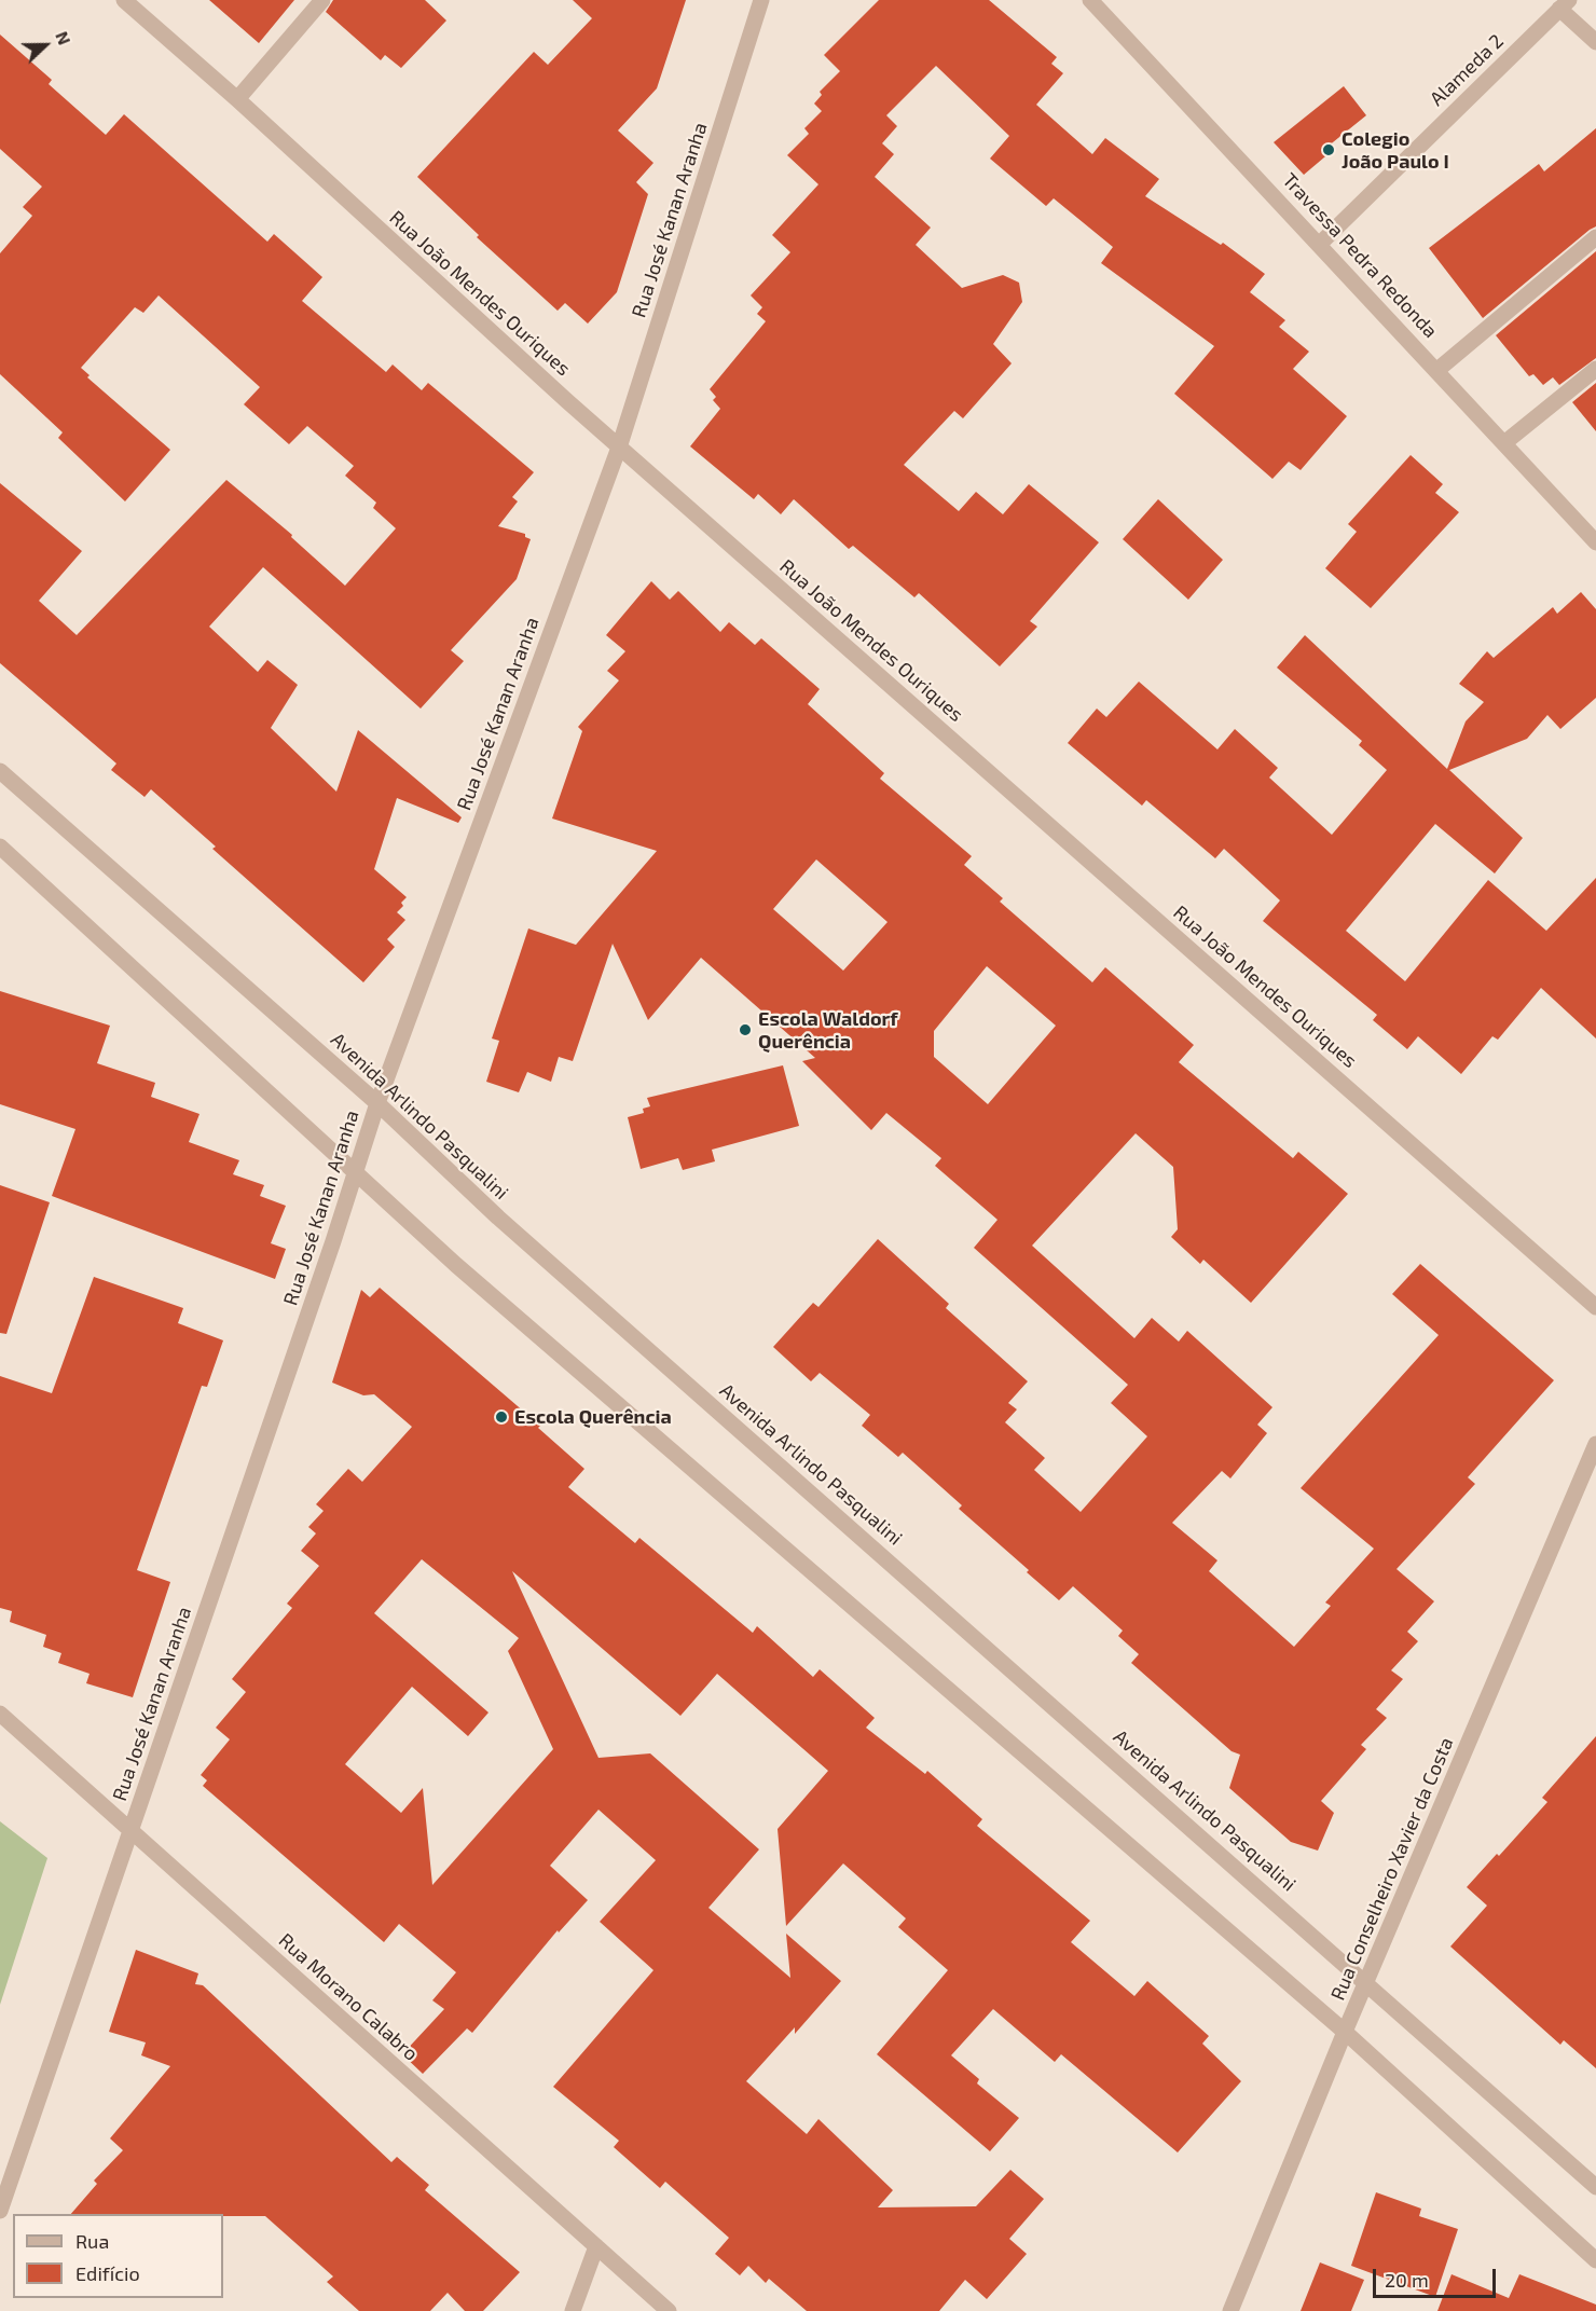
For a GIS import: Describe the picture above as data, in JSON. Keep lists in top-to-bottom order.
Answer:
{
  "streets": {
    "street": [
      "Alameda 2",
      "Rua José Kanan Aranha",
      "Travessa Pedra Redonda",
      "Rua João Mendes Ouriques",
      "Avenida Arlindo Pasqualini",
      "Rua Conselheiro Xavier da Costa",
      "Rua Morano Calabro"
    ]
  },
  "crossings": [
    ["Alameda 2", "Travessa Pedra Redonda"],
    ["Rua José Kanan Aranha", "Rua João Mendes Ouriques"],
    ["Rua José Kanan Aranha", "Avenida Arlindo Pasqualini"],
    ["Rua José Kanan Aranha", "Rua Morano Calabro"],
    ["Avenida Arlindo Pasqualini", "Rua Conselheiro Xavier da Costa"]
  ],
  "places": ["Colegio João Paulo I", "Escola Waldorf Querência", "Escola Querência"],
  "legend": ["Rua", "Edifício"],
  "scale_bar": "20 m",
  "north": "right"
}
